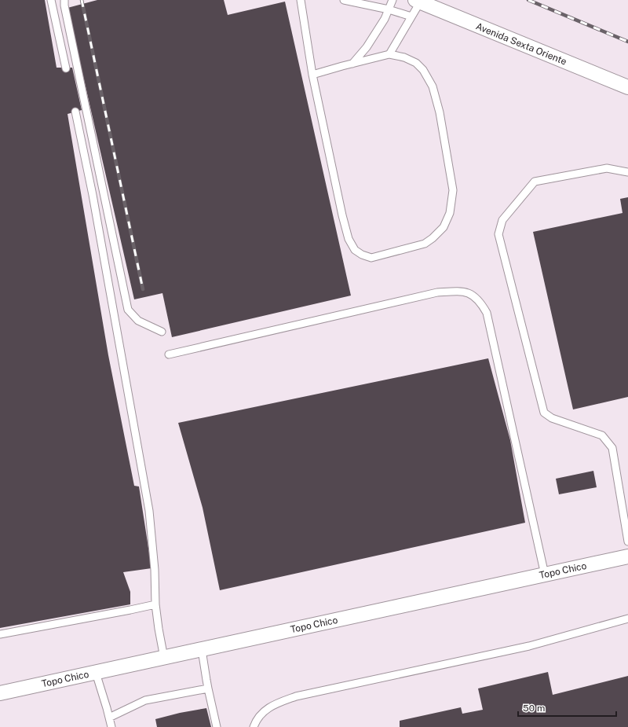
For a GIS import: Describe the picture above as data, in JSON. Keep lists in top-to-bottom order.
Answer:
{
  "streets": {
    "street": ["Avenida Sexta Oriente", "Topo Chico"]
  },
  "scale_bar": "50 m"
}
